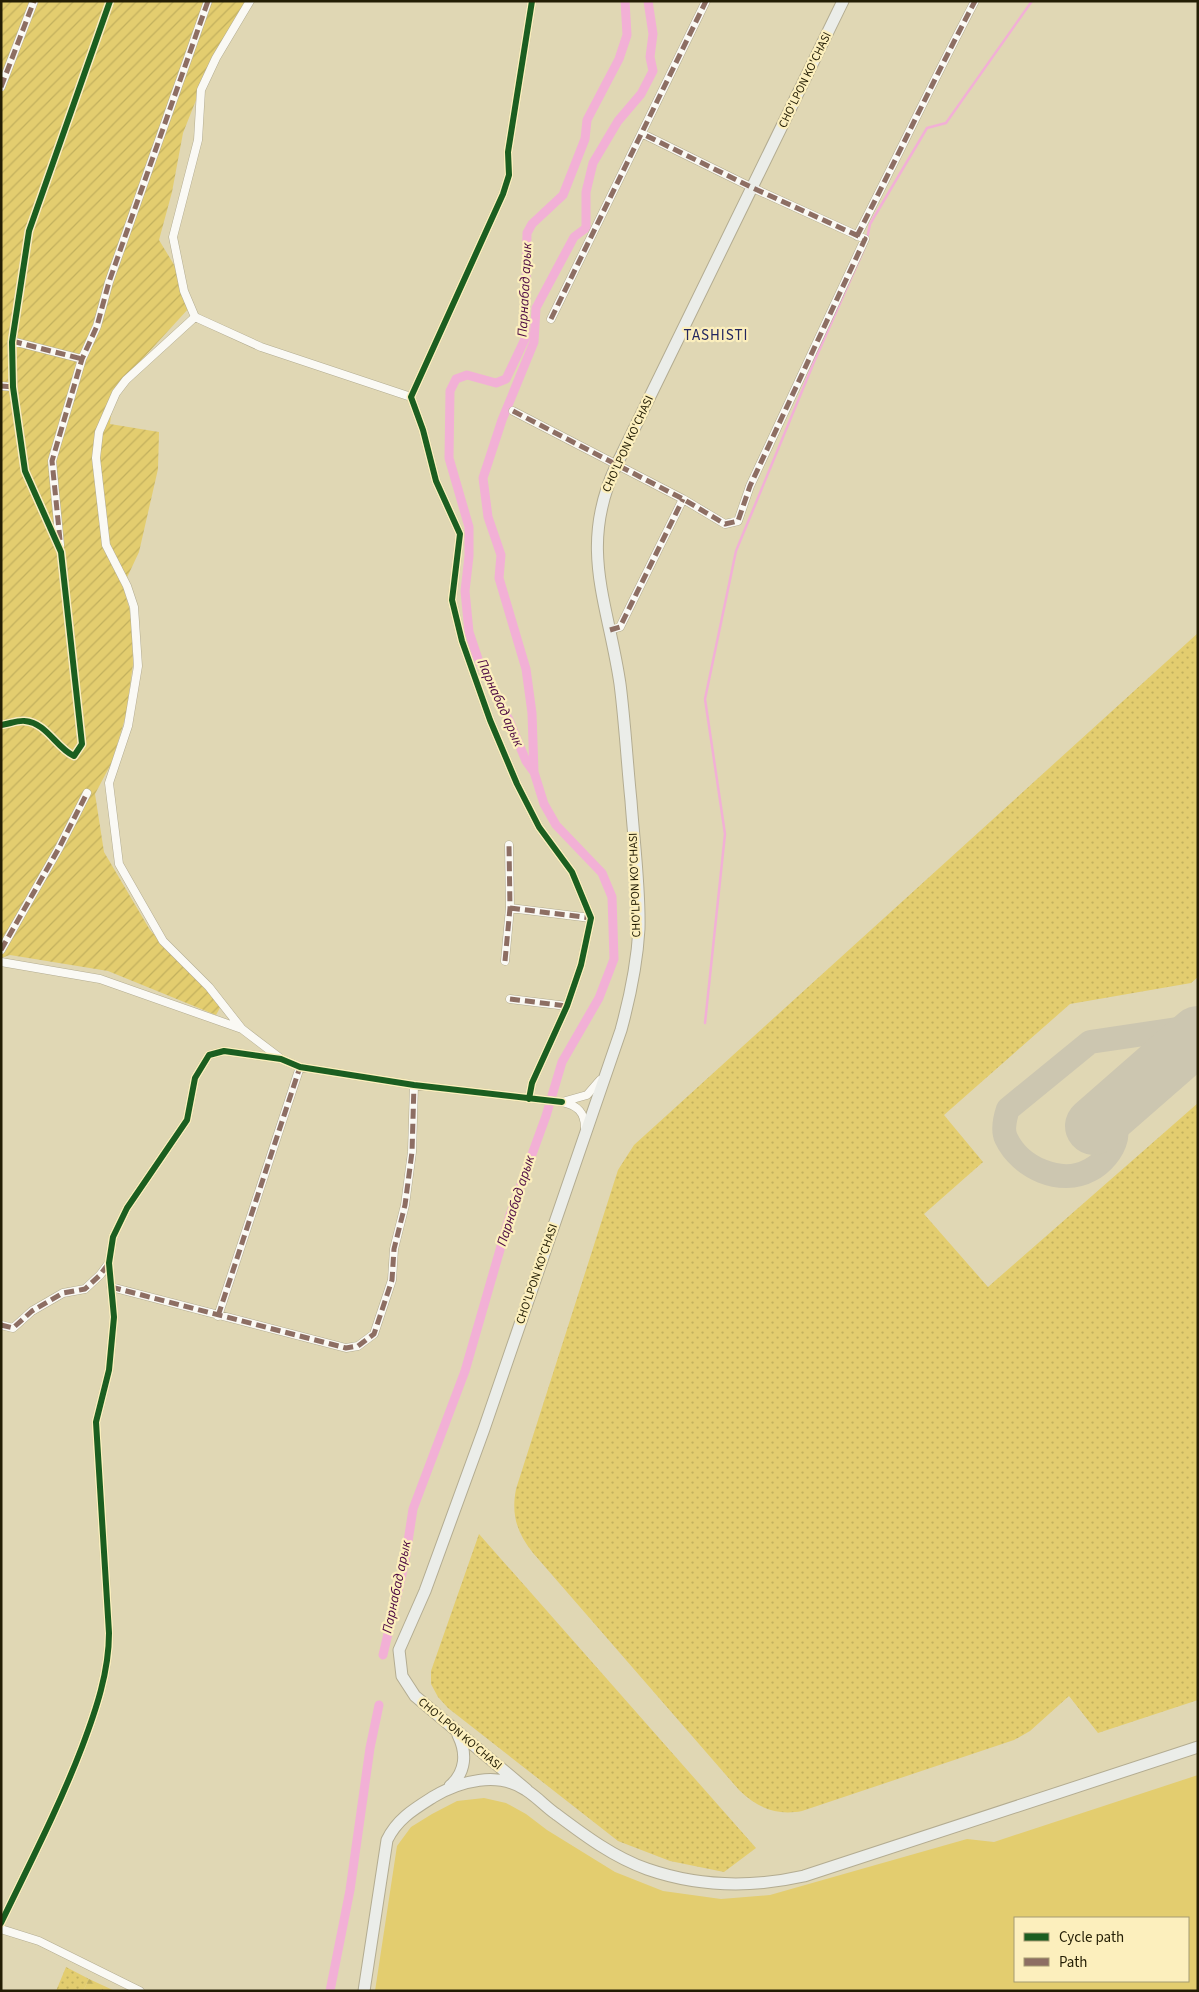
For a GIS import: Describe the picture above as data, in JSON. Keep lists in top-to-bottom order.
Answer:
{
  "streets": {
    "main road": ["CHO'LPON KO'CHASI"]
  },
  "districts": ["TASHISTI"],
  "water": ["Парнабад арык"],
  "legend": ["Cycle path", "Path"]
}
